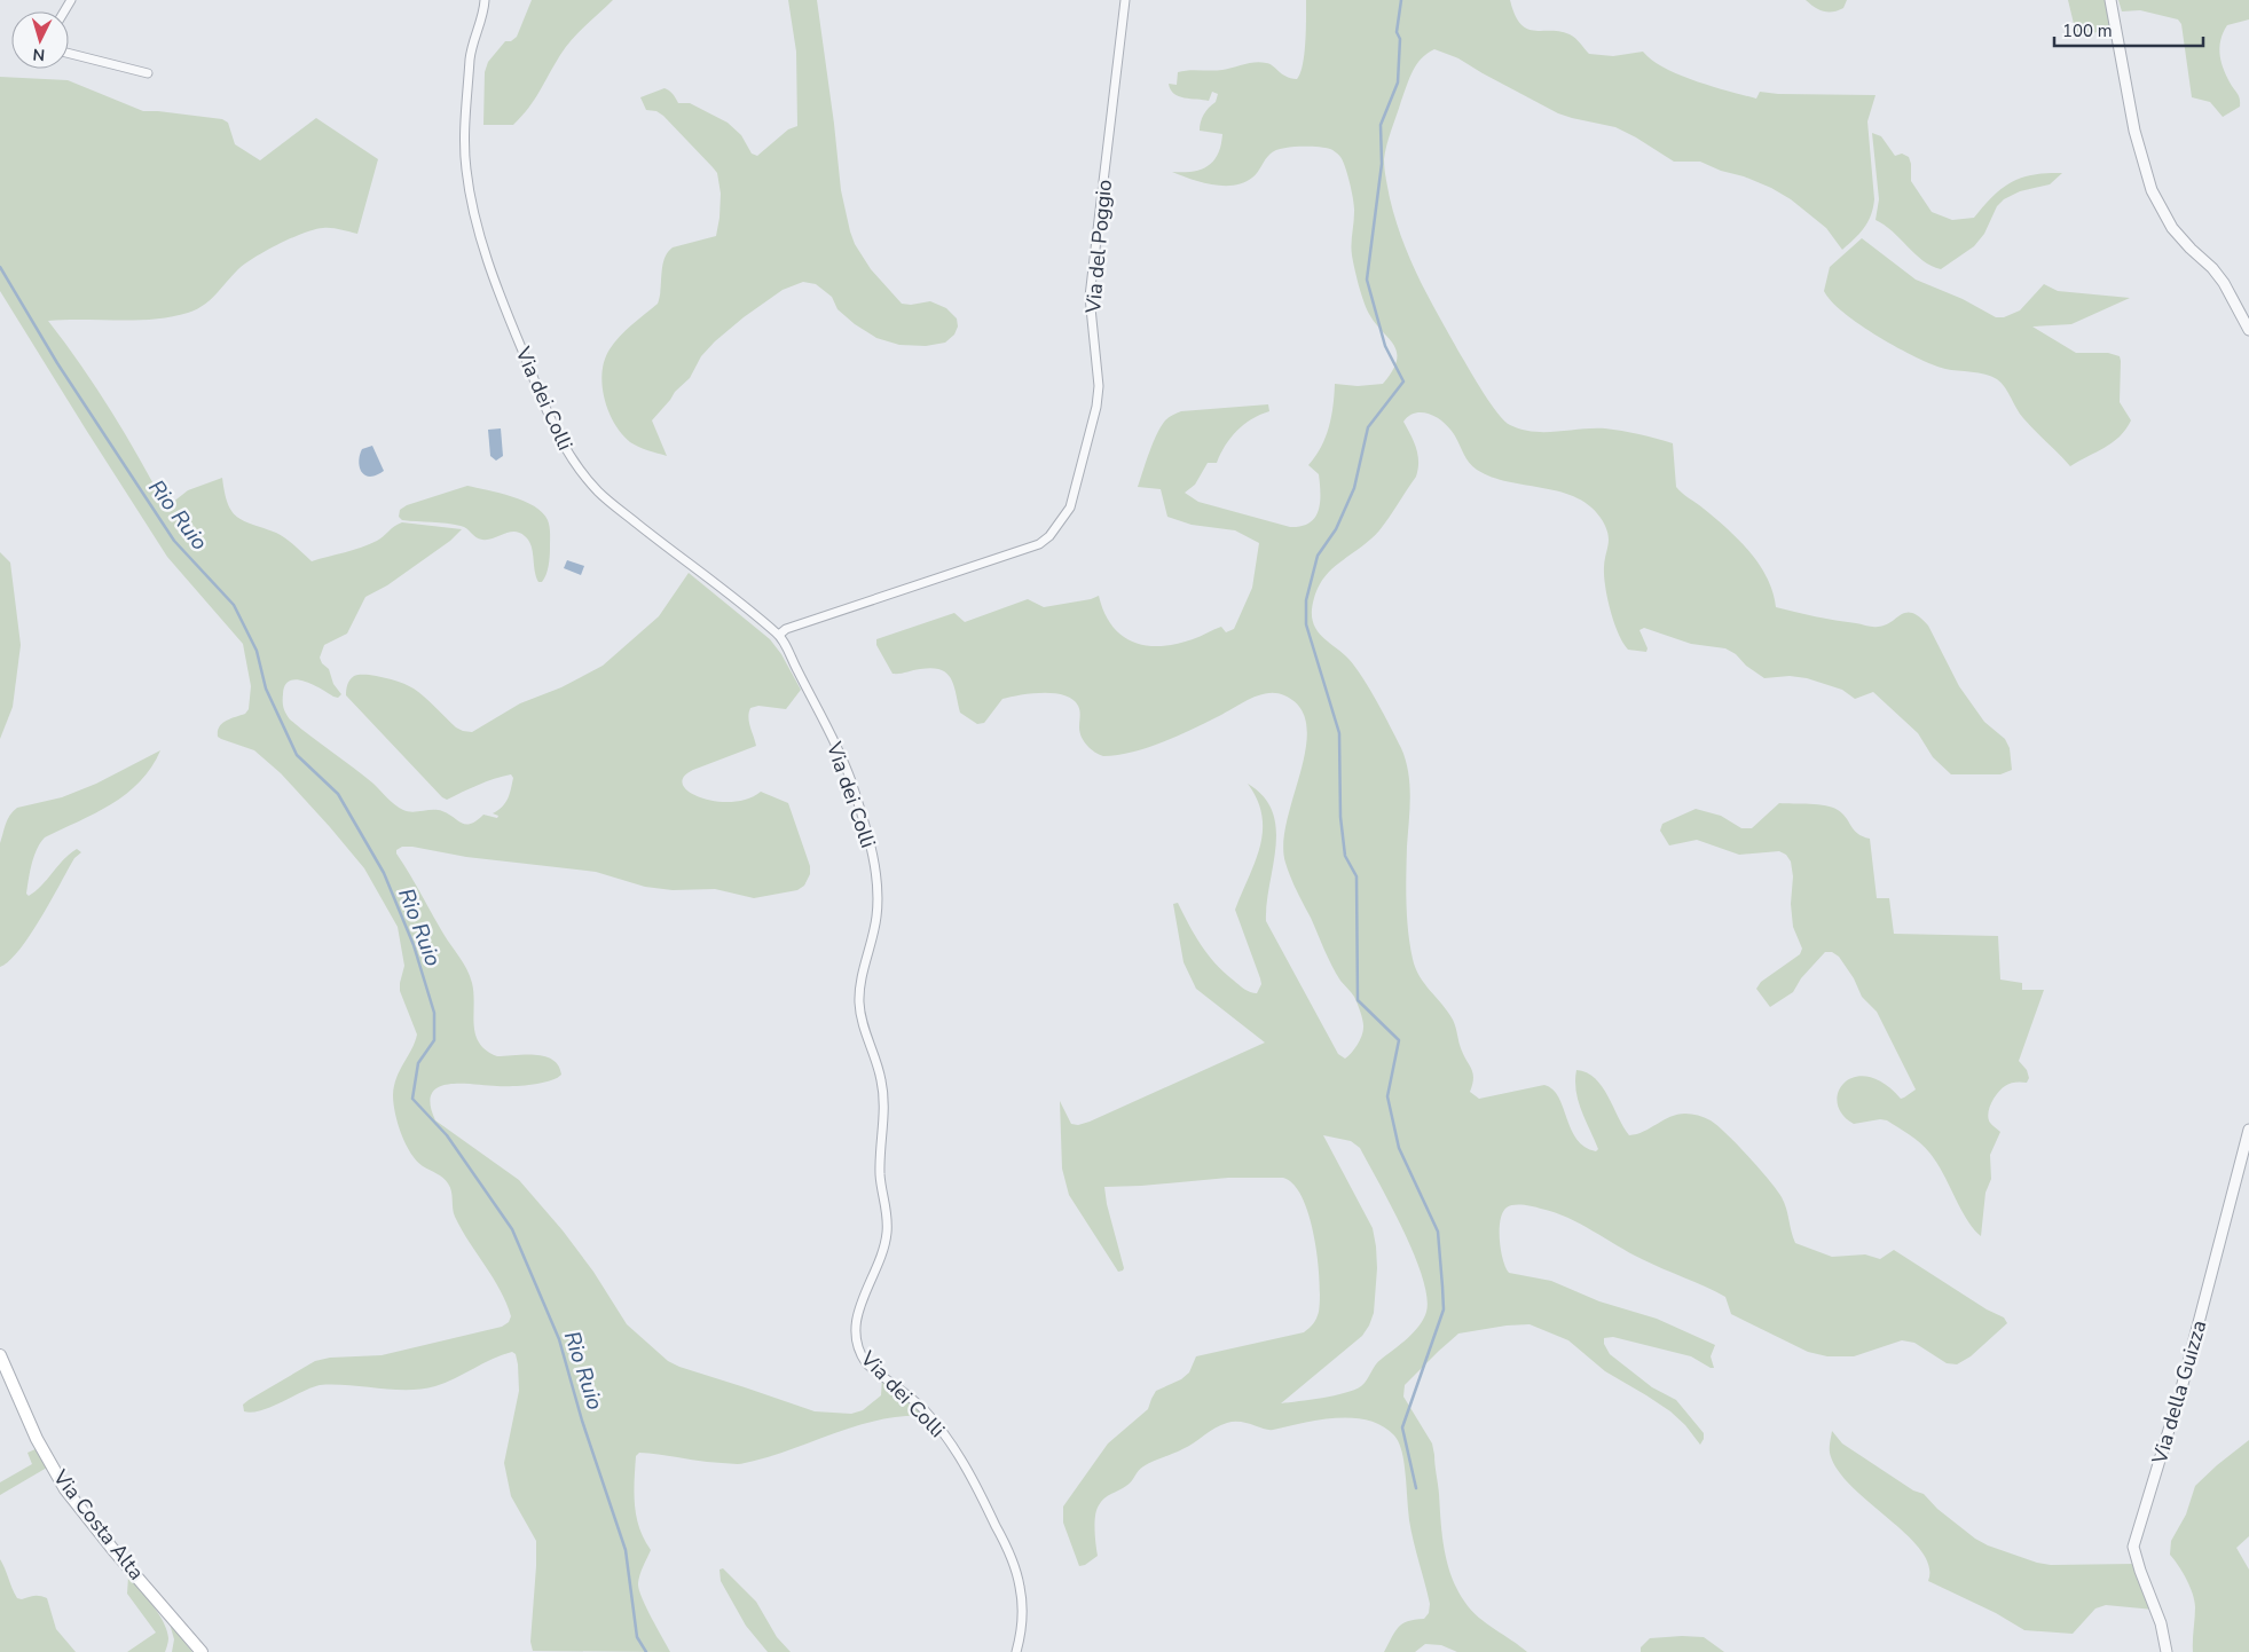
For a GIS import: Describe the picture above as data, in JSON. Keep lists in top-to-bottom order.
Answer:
{
  "streets": {
    "main road": ["Via Costa Alta"],
    "street": ["Via del Poggio", "Via dei Colli", "Via della Guizza"]
  },
  "crossings": [
    ["Via del Poggio", "Via dei Colli"]
  ],
  "water": ["Rio Ruio"],
  "scale_bar": "100 m",
  "north": "bottom"
}
